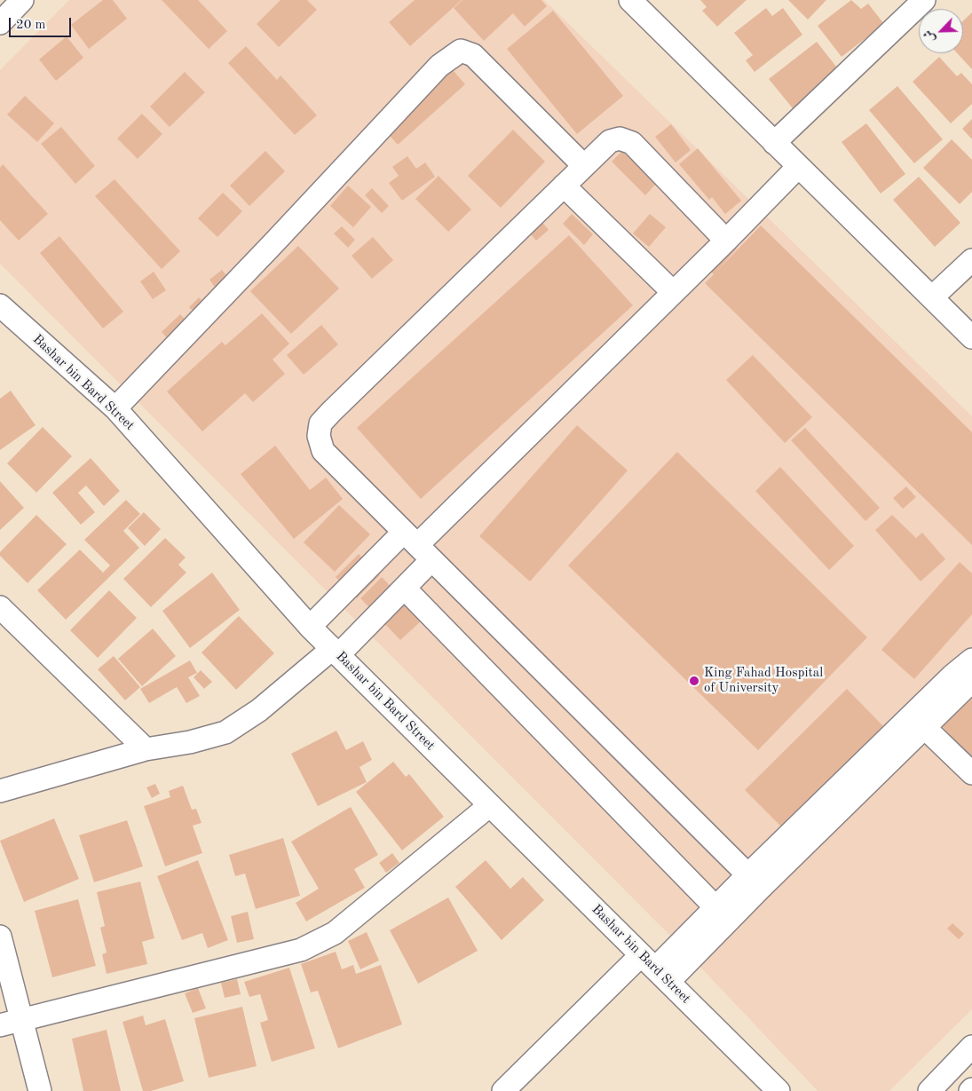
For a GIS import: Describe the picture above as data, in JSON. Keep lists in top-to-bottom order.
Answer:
{
  "streets": {
    "street": ["Bashar bin Bard Street"]
  },
  "places": ["King Fahad Hospital of University"],
  "scale_bar": "20 m",
  "north": "bottom left"
}
